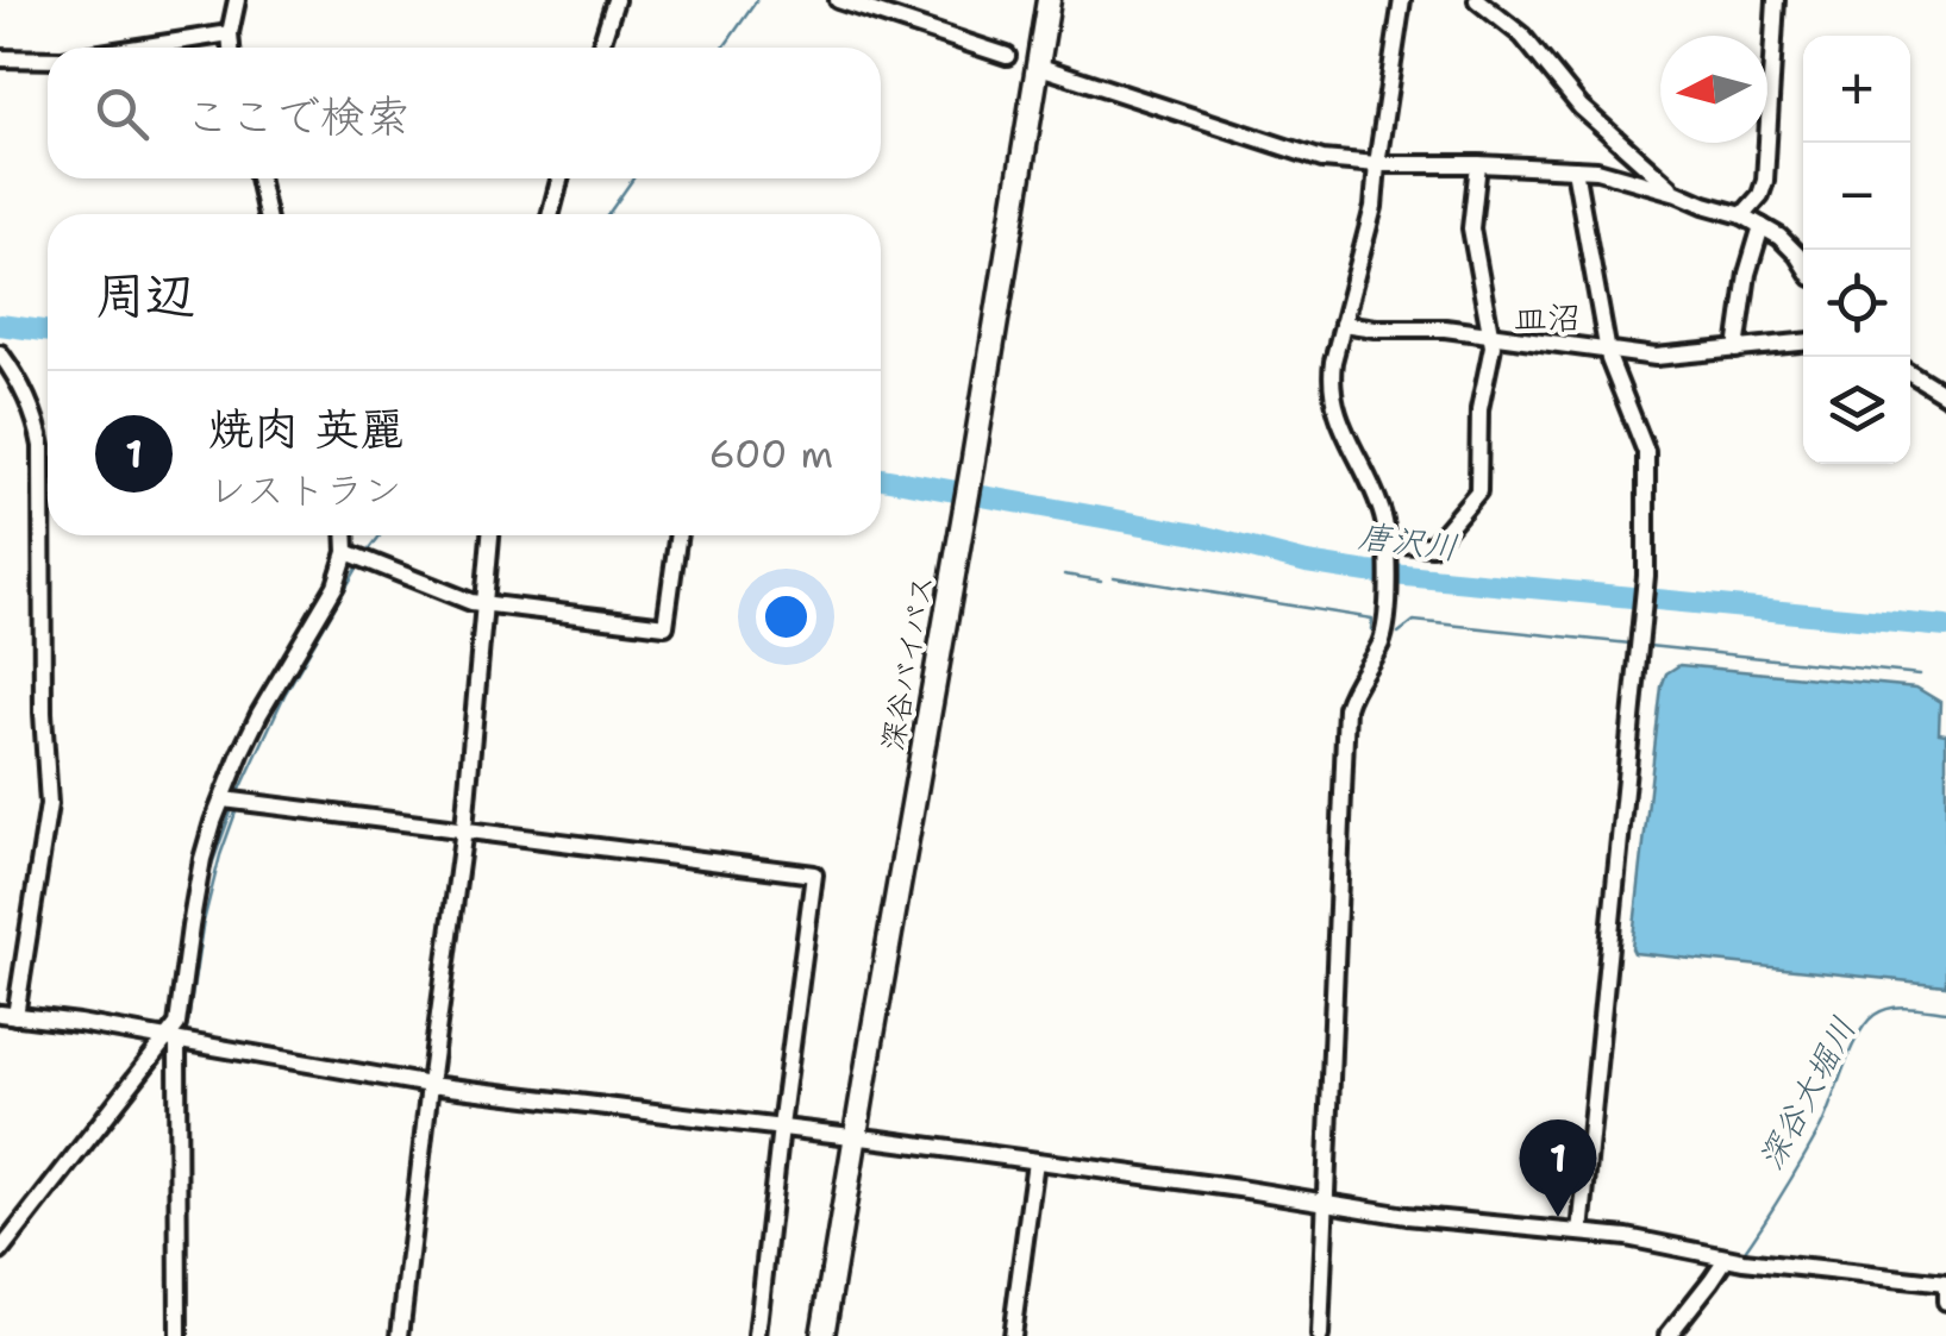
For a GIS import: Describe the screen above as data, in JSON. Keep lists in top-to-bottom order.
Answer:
{
  "streets": {
    "highway": ["深谷バイパス"]
  },
  "districts": ["皿沼"],
  "water": ["唐沢川", "深谷大堀川"],
  "north": "left",
  "page": {
    "map_buttons": ["+", "−"],
    "search": "ここで検索",
    "heading": "周辺",
    "list": [
      {
        "mark": "1",
        "name": "焼肉 英麗",
        "note": "レストラン",
        "value": "600 m"
      }
    ],
    "pins": "1"
  }
}
